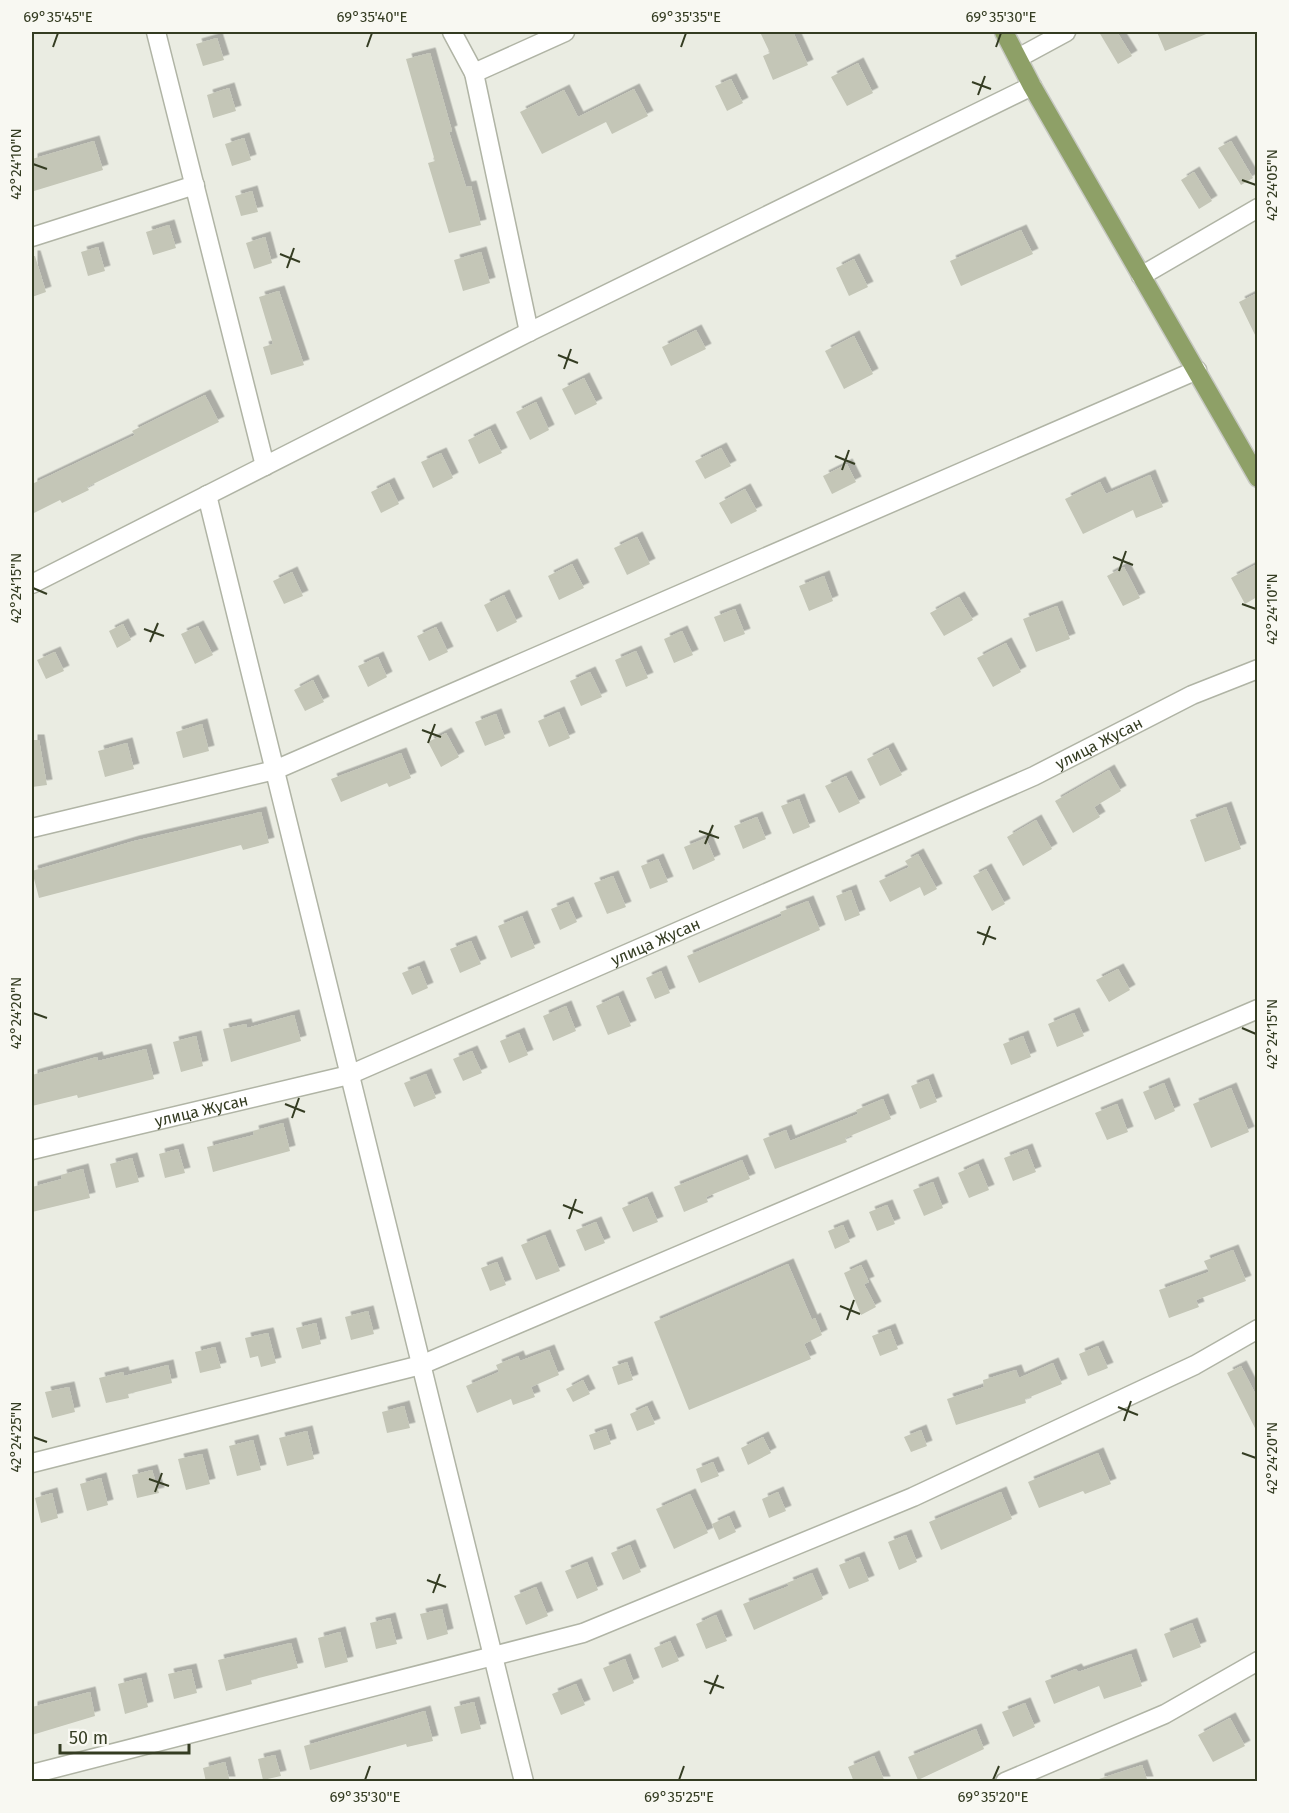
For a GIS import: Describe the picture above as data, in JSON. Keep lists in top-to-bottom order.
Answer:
{
  "streets": {
    "street": ["улица Жусан"]
  },
  "scale_bar": "50 m",
  "coordinates": [
    "69°35'45\"E",
    "69°35'40\"E",
    "69°35'35\"E",
    "69°35'30\"E",
    "42°24'10\"N",
    "42°24'05\"N",
    "42°24'15\"N",
    "42°24'20\"N",
    "42°24'25\"N",
    "69°35'25\"E",
    "69°35'20\"E"
  ]
}
